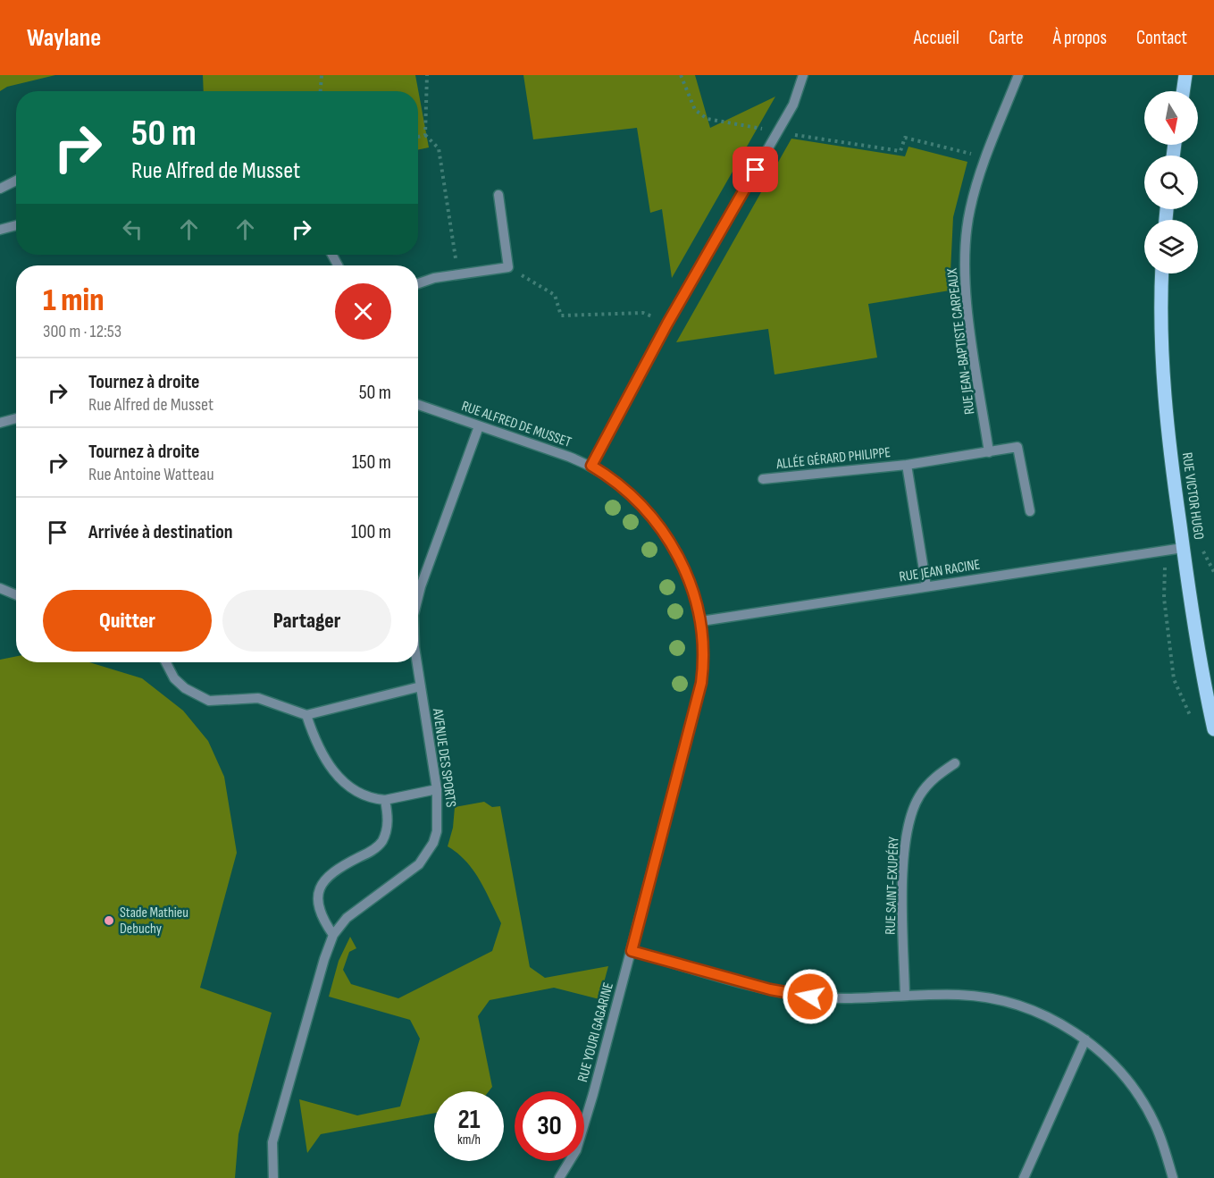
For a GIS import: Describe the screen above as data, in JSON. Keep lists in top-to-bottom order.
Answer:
{
  "streets": {
    "main road": ["RUE VICTOR HUGO"],
    "street": [
      "RUE JEAN-BAPTISTE CARPEAUX",
      "RUE ALFRED DE MUSSET",
      "ALLÉE GÉRARD PHILIPPE",
      "RUE JEAN RACINE",
      "AVENUE DES SPORTS",
      "RUE SAINT-EXUPÉRY",
      "RUE YOURI GAGARINE"
    ]
  },
  "crossings": [
    ["RUE JEAN-BAPTISTE CARPEAUX", "ALLÉE GÉRARD PHILIPPE"],
    ["RUE ALFRED DE MUSSET", "RUE JEAN RACINE"],
    ["RUE ALFRED DE MUSSET", "AVENUE DES SPORTS"],
    ["RUE ALFRED DE MUSSET", "RUE YOURI GAGARINE"],
    ["ALLÉE GÉRARD PHILIPPE", "RUE JEAN RACINE"],
    ["RUE VICTOR HUGO", "RUE JEAN RACINE"]
  ],
  "places": ["Stade Mathieu Debuchy"],
  "north": "bottom",
  "page": {
    "header": "Waylane",
    "nav": [
      "Accueil",
      "Carte",
      "À propos",
      "Contact"
    ],
    "turn": ["50 m", "Rue Alfred de Musset"],
    "heading": ["1 min", "300 m · 12:53"],
    "list": [
      {
        "name": "Tournez à droite",
        "note": "Rue Alfred de Musset",
        "value": "50 m"
      },
      {
        "name": "Tournez à droite",
        "note": "Rue Antoine Watteau",
        "value": "150 m"
      },
      {
        "name": "Arrivée à destination",
        "value": "100 m"
      }
    ],
    "buttons": ["Quitter", "Partager"],
    "speed": "21 km/h",
    "limit": "30"
  }
}
